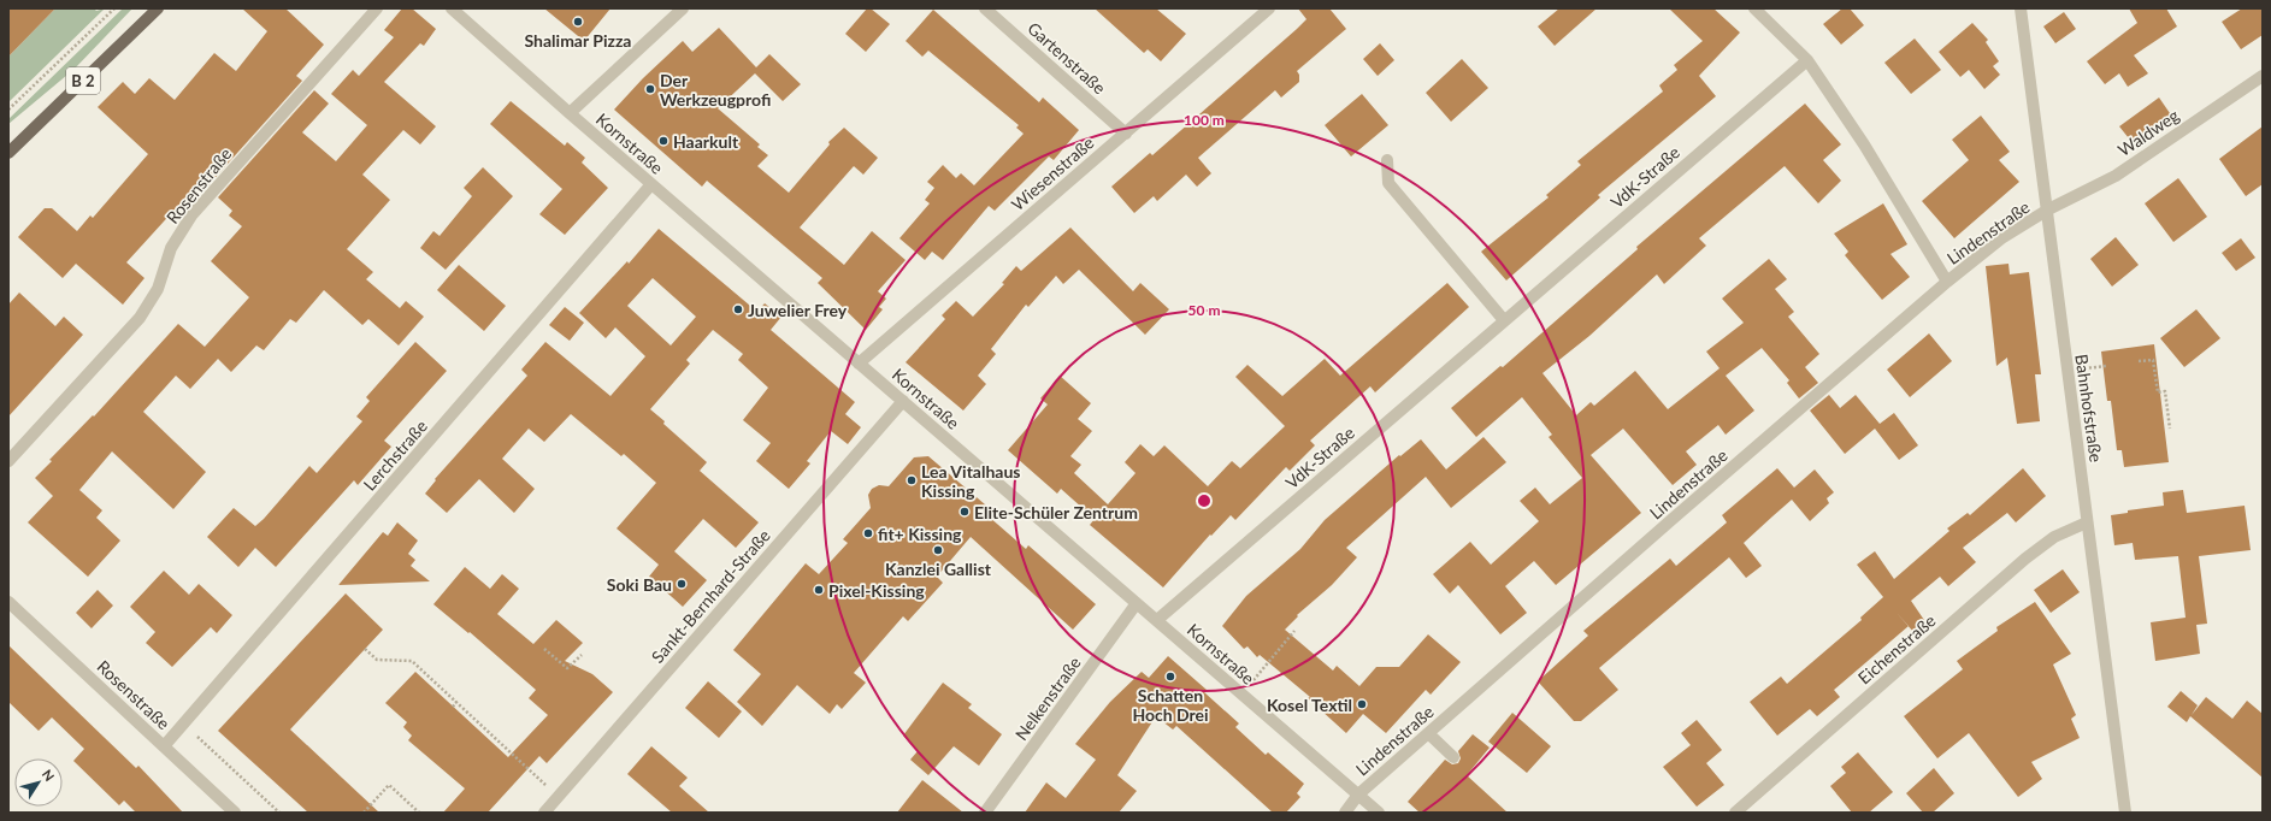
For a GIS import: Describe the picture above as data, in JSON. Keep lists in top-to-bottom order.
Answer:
{
  "streets": {
    "main road": ["B 2"],
    "street": [
      "Gartenstraße",
      "Waldweg",
      "Kornstraße",
      "Wiesenstraße",
      "VdK-Straße",
      "Rosenstraße",
      "Lindenstraße",
      "Bahnhofstraße",
      "Lerchstraße",
      "Sankt-Bernhard-Straße",
      "Eichenstraße",
      "Nelkenstraße"
    ]
  },
  "crossings": [
    ["Gartenstraße", "Wiesenstraße"],
    ["Waldweg", "Lindenstraße"],
    ["Waldweg", "Bahnhofstraße"],
    ["Kornstraße", "Wiesenstraße"],
    ["Kornstraße", "VdK-Straße"],
    ["Kornstraße", "Lindenstraße"],
    ["Kornstraße", "Lerchstraße"],
    ["Kornstraße", "Sankt-Bernhard-Straße"],
    ["Kornstraße", "Nelkenstraße"],
    ["Rosenstraße", "Lerchstraße"],
    ["Lindenstraße", "Bahnhofstraße"],
    ["Bahnhofstraße", "Eichenstraße"]
  ],
  "places": [
    "Shalimar Pizza",
    "Der Werkzeugprofi",
    "Haarkult",
    "Juwelier Frey",
    "Lea Vitalhaus Kissing",
    "Elite-Schüler Zentrum",
    "fit+ Kissing",
    "Kanzlei Gallist",
    "Soki Bau",
    "Pixel-Kissing",
    "Schatten Hoch Drei",
    "Kosel Textil"
  ],
  "north": "top right",
  "rings": ["100 m", "50 m"]
}
